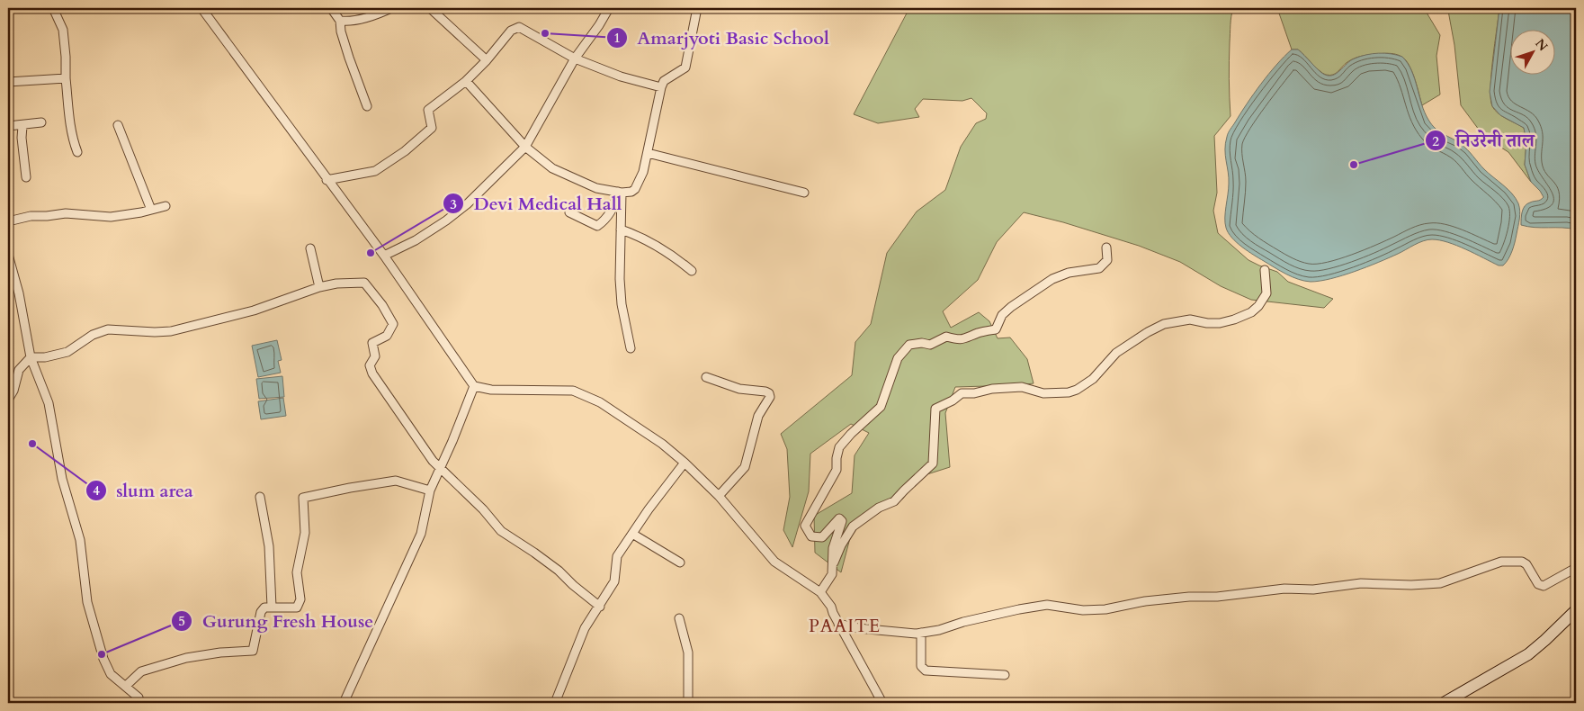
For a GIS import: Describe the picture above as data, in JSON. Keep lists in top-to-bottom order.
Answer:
{
  "districts": ["PAAITE"],
  "places": [
    "Amarjyoti Basic School",
    "निउरेनी ताल",
    "Devi Medical Hall",
    "slum area",
    "Gurung Fresh House"
  ],
  "north": "top right"
}
